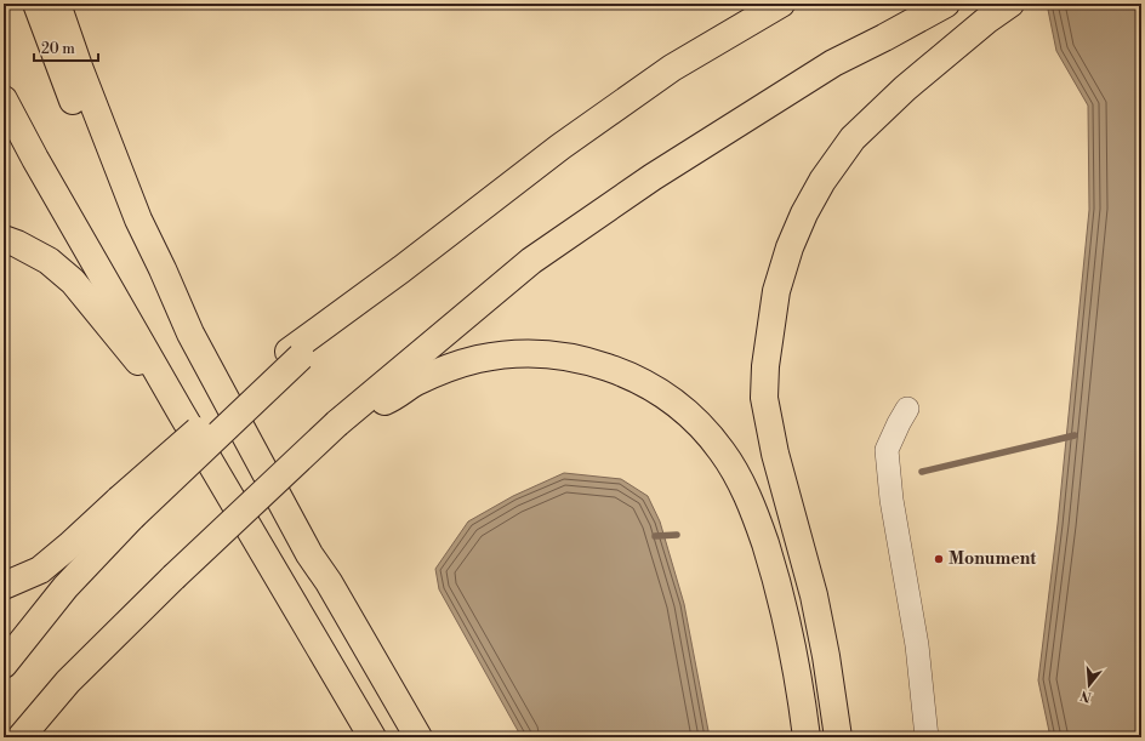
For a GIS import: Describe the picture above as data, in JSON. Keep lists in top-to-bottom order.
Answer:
{
  "places": ["Monument"],
  "scale_bar": "20 m",
  "north": "bottom"
}
